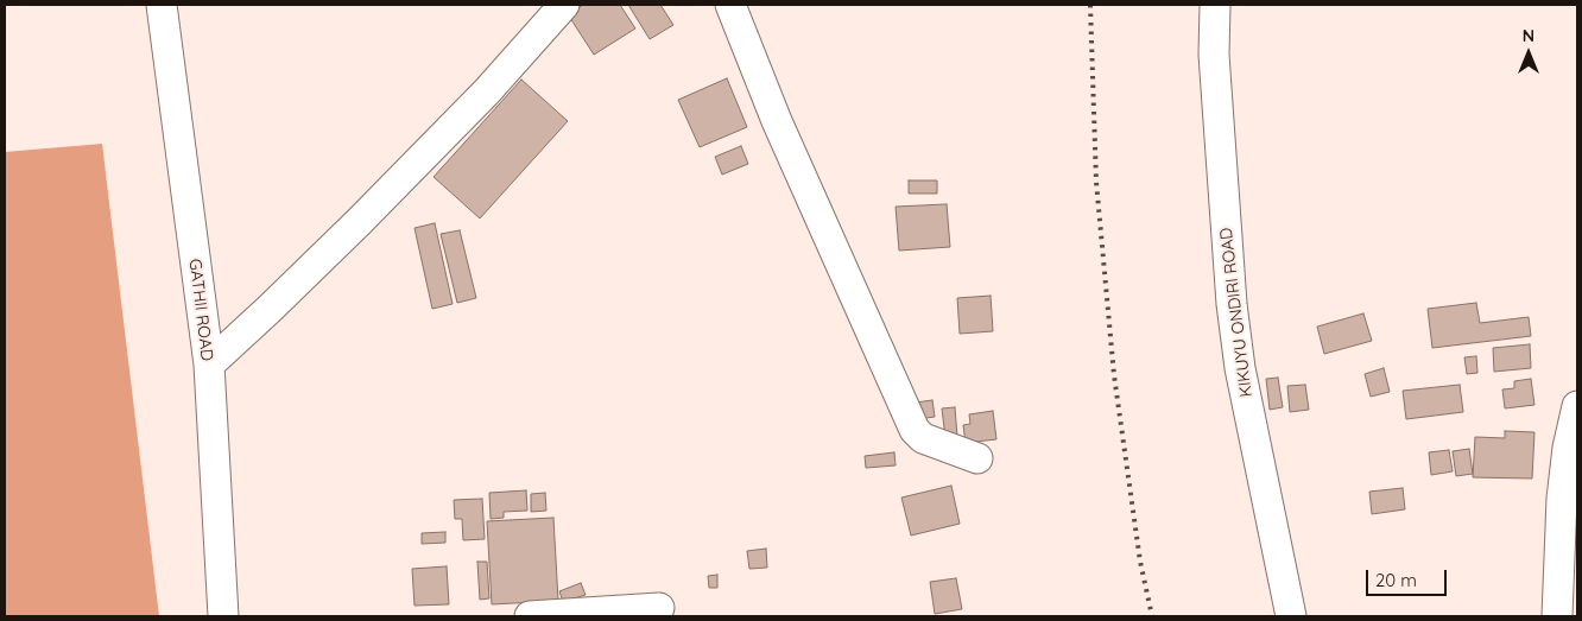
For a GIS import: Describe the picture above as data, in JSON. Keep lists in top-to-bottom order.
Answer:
{
  "streets": {
    "street": ["GATHII ROAD", "KIKUYU ONDIRI ROAD"]
  },
  "scale_bar": "20 m",
  "north": "top"
}
